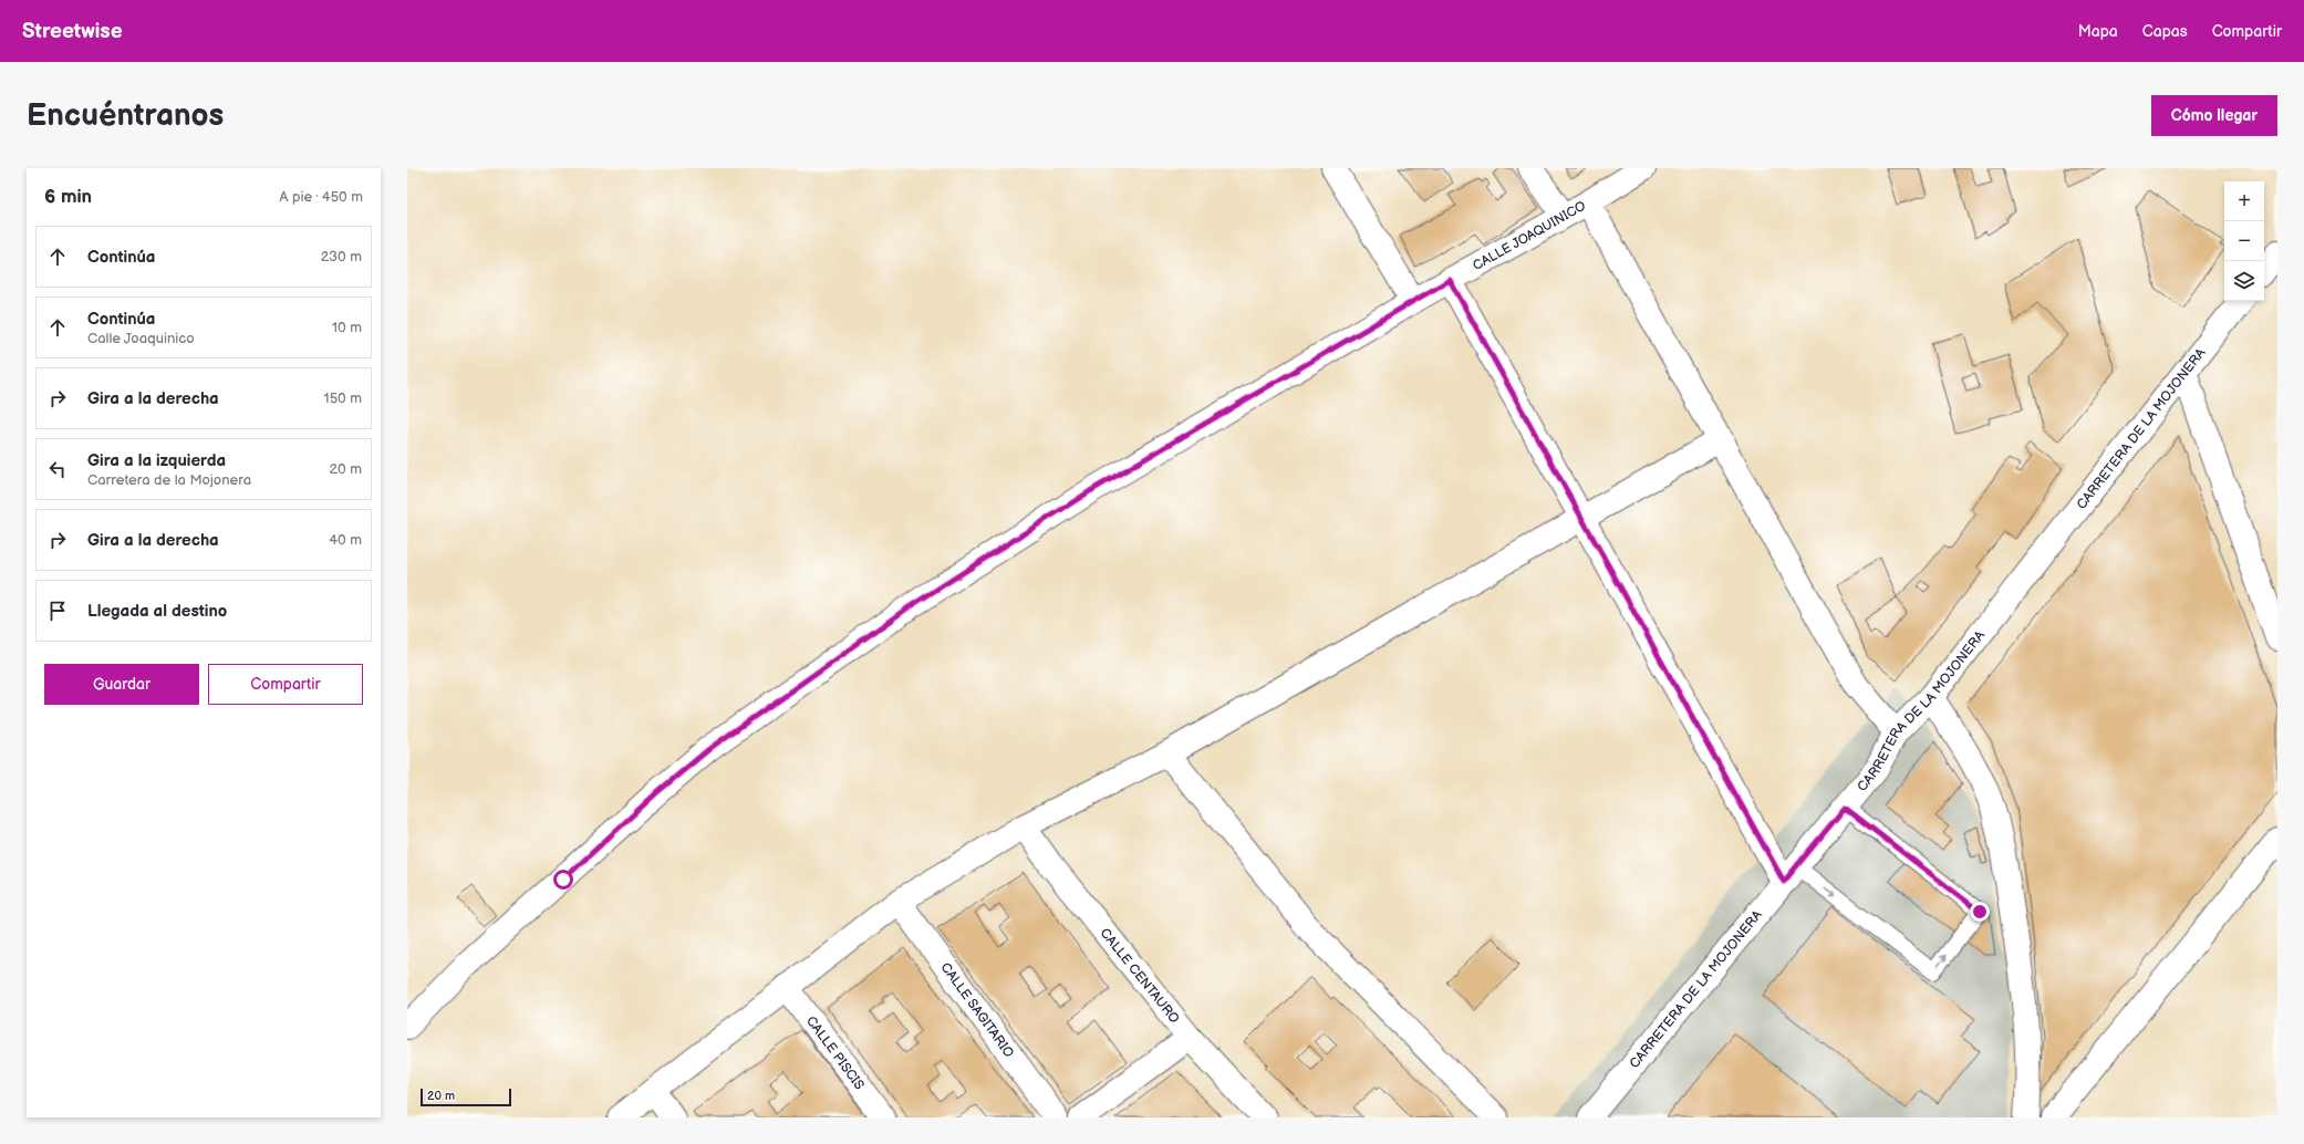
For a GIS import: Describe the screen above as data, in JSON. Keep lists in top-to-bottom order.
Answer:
{
  "streets": {
    "street": [
      "CALLE JOAQUINICO",
      "CARRETERA DE LA MOJONERA",
      "CALLE CENTAURO",
      "CALLE SAGITARIO",
      "CALLE PISCIS"
    ]
  },
  "scale_bar": "20 m",
  "page": {
    "header": "Streetwise",
    "nav": ["Mapa", "Capas", "Compartir"],
    "buttons": [
      "Cómo llegar",
      ["Guardar", "Compartir"]
    ],
    "title": "Encuéntranos",
    "heading": ["6 min", "A pie · 450 m"],
    "map_buttons": ["+", "−"],
    "list": [
      ["Continúa", "230 m"],
      ["Continúa", "Calle Joaquinico", "10 m"],
      ["Gira a la derecha", "150 m"],
      ["Gira a la izquierda", "Carretera de la Mojonera", "20 m"],
      ["Gira a la derecha", "40 m"],
      "Llegada al destino"
    ],
    "scale": "20 m"
  }
}
